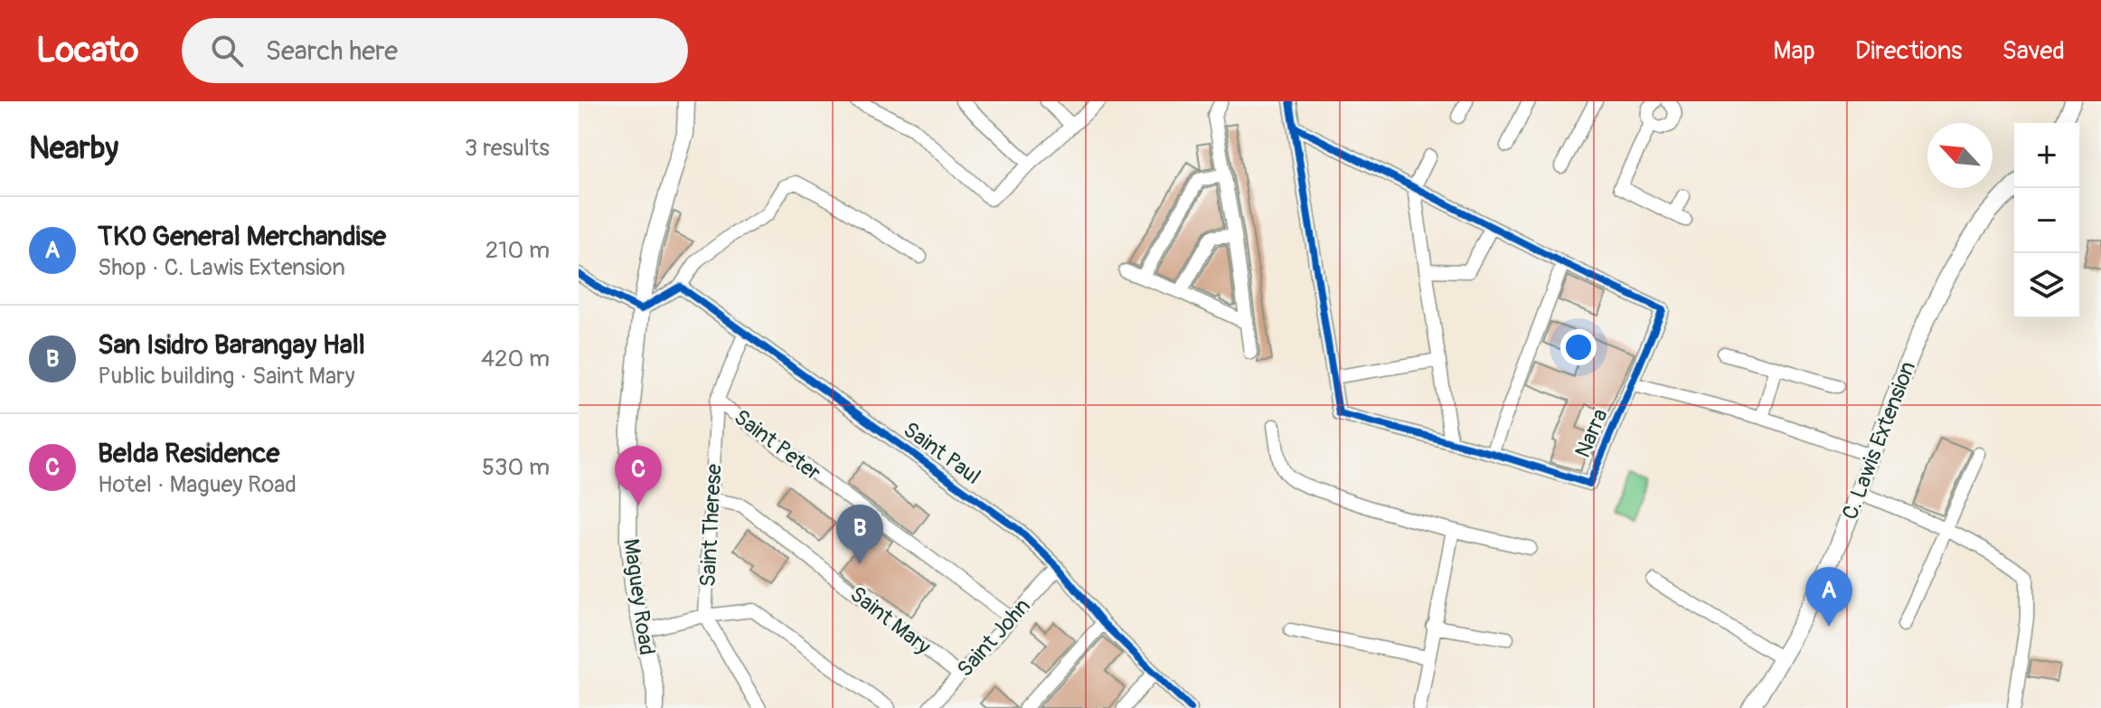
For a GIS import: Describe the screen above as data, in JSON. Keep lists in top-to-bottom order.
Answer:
{
  "streets": {
    "street": [
      "Narra",
      "C. Lawis Extension",
      "Saint Peter",
      "Saint Paul",
      "Saint Therese",
      "Maguey Road",
      "Saint Mary",
      "Saint John"
    ]
  },
  "crossings": [
    ["Saint Peter", "Saint Therese"],
    ["Saint Peter", "Saint John"],
    ["Saint Paul", "Saint Therese"],
    ["Saint Paul", "Saint John"],
    ["Saint Therese", "Saint Mary"],
    ["Saint Mary", "Saint John"]
  ],
  "north": "top left",
  "page": {
    "header": "Locato",
    "search": "Search here",
    "nav": ["Map", "Directions", "Saved"],
    "heading": ["Nearby", "3 results"],
    "map_buttons": ["+", "−"],
    "list": [
      {
        "mark": "A",
        "name": "TKO General Merchandise",
        "note": "Shop · C. Lawis Extension",
        "value": "210 m"
      },
      {
        "mark": "B",
        "name": "San Isidro Barangay Hall",
        "note": "Public building · Saint Mary",
        "value": "420 m"
      },
      {
        "mark": "C",
        "name": "Belda Residence",
        "note": "Hotel · Maguey Road",
        "value": "530 m"
      }
    ],
    "pins": ["C", "B", "A"]
  }
}
